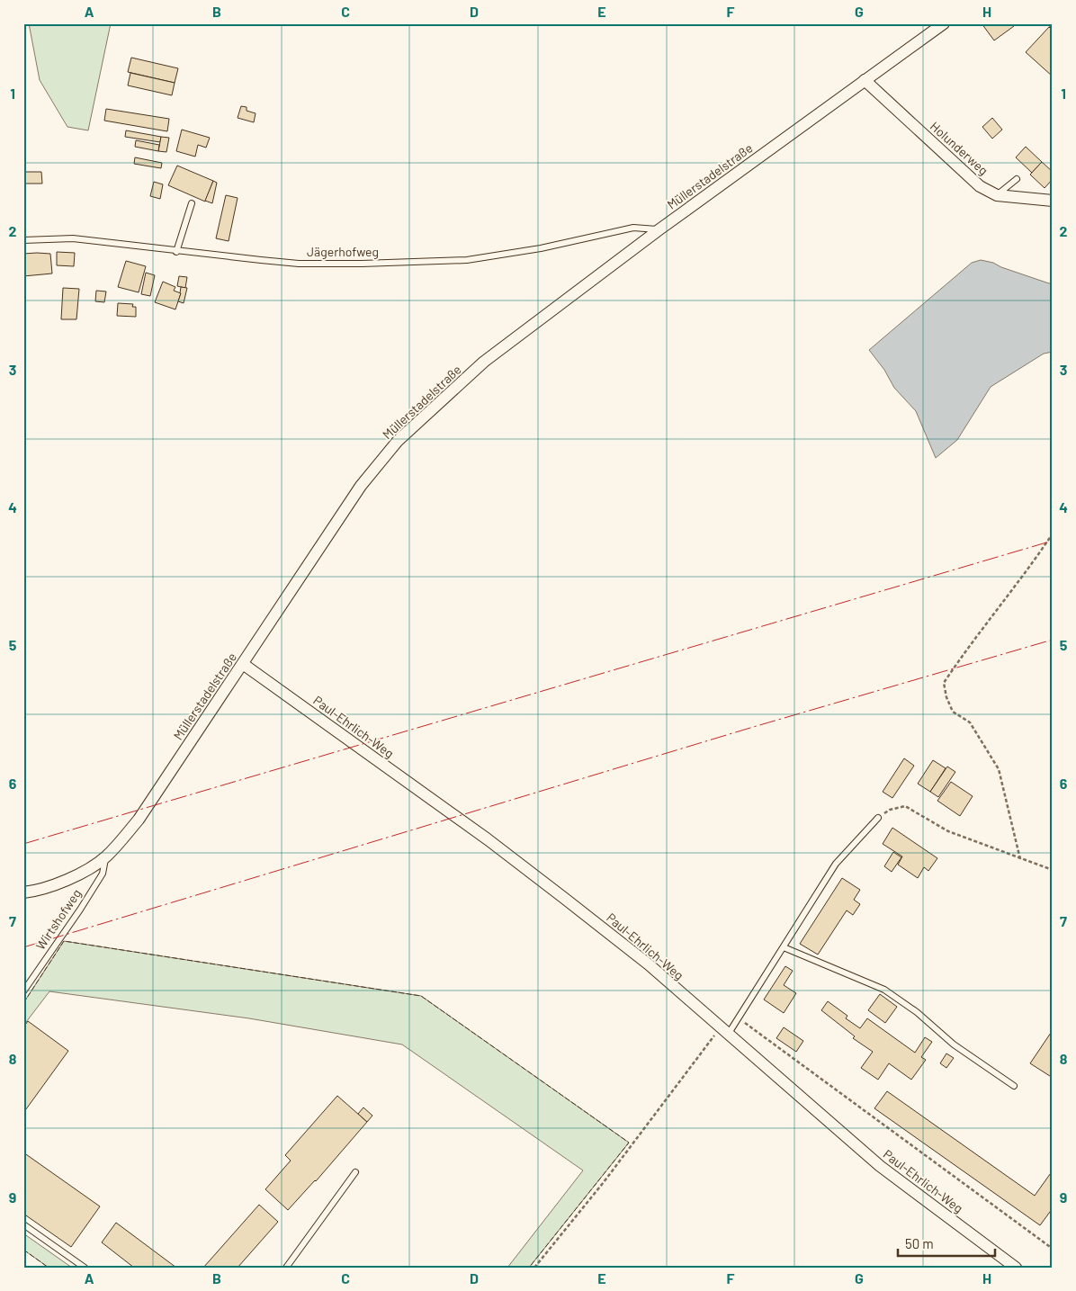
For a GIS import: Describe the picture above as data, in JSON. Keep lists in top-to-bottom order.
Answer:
{
  "streets": {
    "street": ["Holunderweg", "Müllerstadelstraße", "Paul-Ehrlich-Weg"],
    "lane": ["Jägerhofweg", "Wirtshofweg"]
  },
  "crossings": [
    ["Holunderweg", "Müllerstadelstraße"],
    ["Müllerstadelstraße", "Jägerhofweg"],
    ["Müllerstadelstraße", "Paul-Ehrlich-Weg"],
    ["Müllerstadelstraße", "Wirtshofweg"]
  ],
  "scale_bar": "50 m",
  "grid": {
    "columns": [
      "A",
      "B",
      "C",
      "D",
      "E",
      "F",
      "G",
      "H"
    ],
    "rows": [
      "1",
      "2",
      "3",
      "4",
      "5",
      "6",
      "7",
      "8",
      "9"
    ]
  }
}
